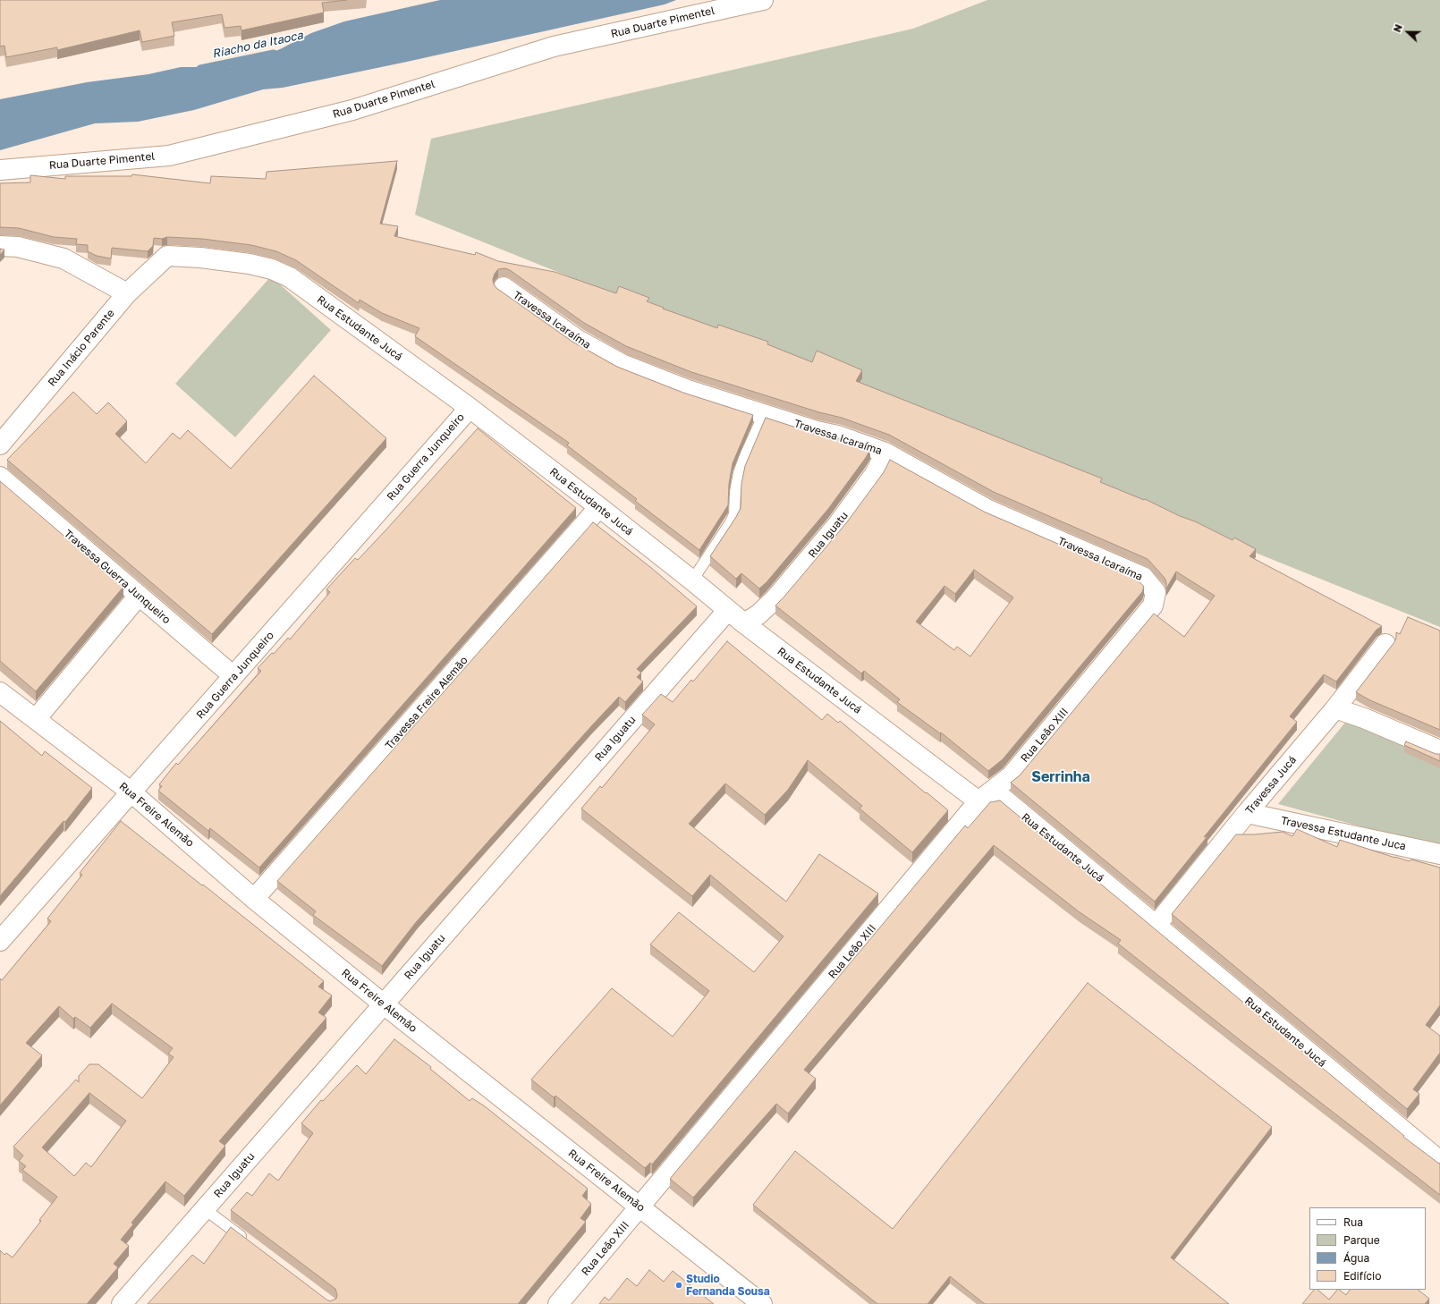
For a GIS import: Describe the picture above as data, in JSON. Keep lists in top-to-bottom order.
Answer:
{
  "streets": {
    "street": [
      "Rua Duarte Pimentel",
      "Travessa Icaraíma",
      "Rua Estudante Jucá",
      "Rua Inácio Parente",
      "Rua Guerra Junqueiro",
      "Rua Iguatu",
      "Travessa Guerra Junqueiro",
      "Travessa Freire Alemão",
      "Rua Leão XIII",
      "Travessa Jucá",
      "Rua Freire Alemão",
      "Travessa Estudante Juca"
    ]
  },
  "crossings": [
    ["Travessa Icaraíma", "Rua Iguatu"],
    ["Travessa Icaraíma", "Rua Leão XIII"],
    ["Rua Estudante Jucá", "Rua Inácio Parente"],
    ["Rua Estudante Jucá", "Rua Guerra Junqueiro"],
    ["Rua Estudante Jucá", "Rua Iguatu"],
    ["Rua Estudante Jucá", "Travessa Freire Alemão"],
    ["Rua Estudante Jucá", "Rua Leão XIII"],
    ["Rua Estudante Jucá", "Travessa Jucá"],
    ["Rua Guerra Junqueiro", "Travessa Guerra Junqueiro"],
    ["Rua Guerra Junqueiro", "Rua Freire Alemão"],
    ["Rua Iguatu", "Rua Freire Alemão"],
    ["Travessa Freire Alemão", "Rua Freire Alemão"],
    ["Rua Leão XIII", "Rua Freire Alemão"],
    ["Travessa Jucá", "Travessa Estudante Juca"]
  ],
  "districts": ["Serrinha"],
  "water": ["Riacho da Itaoca"],
  "places": ["Studio Fernanda Sousa"],
  "legend": [
    "Rua",
    "Parque",
    "Água",
    "Edifício"
  ],
  "north": "left"
}
